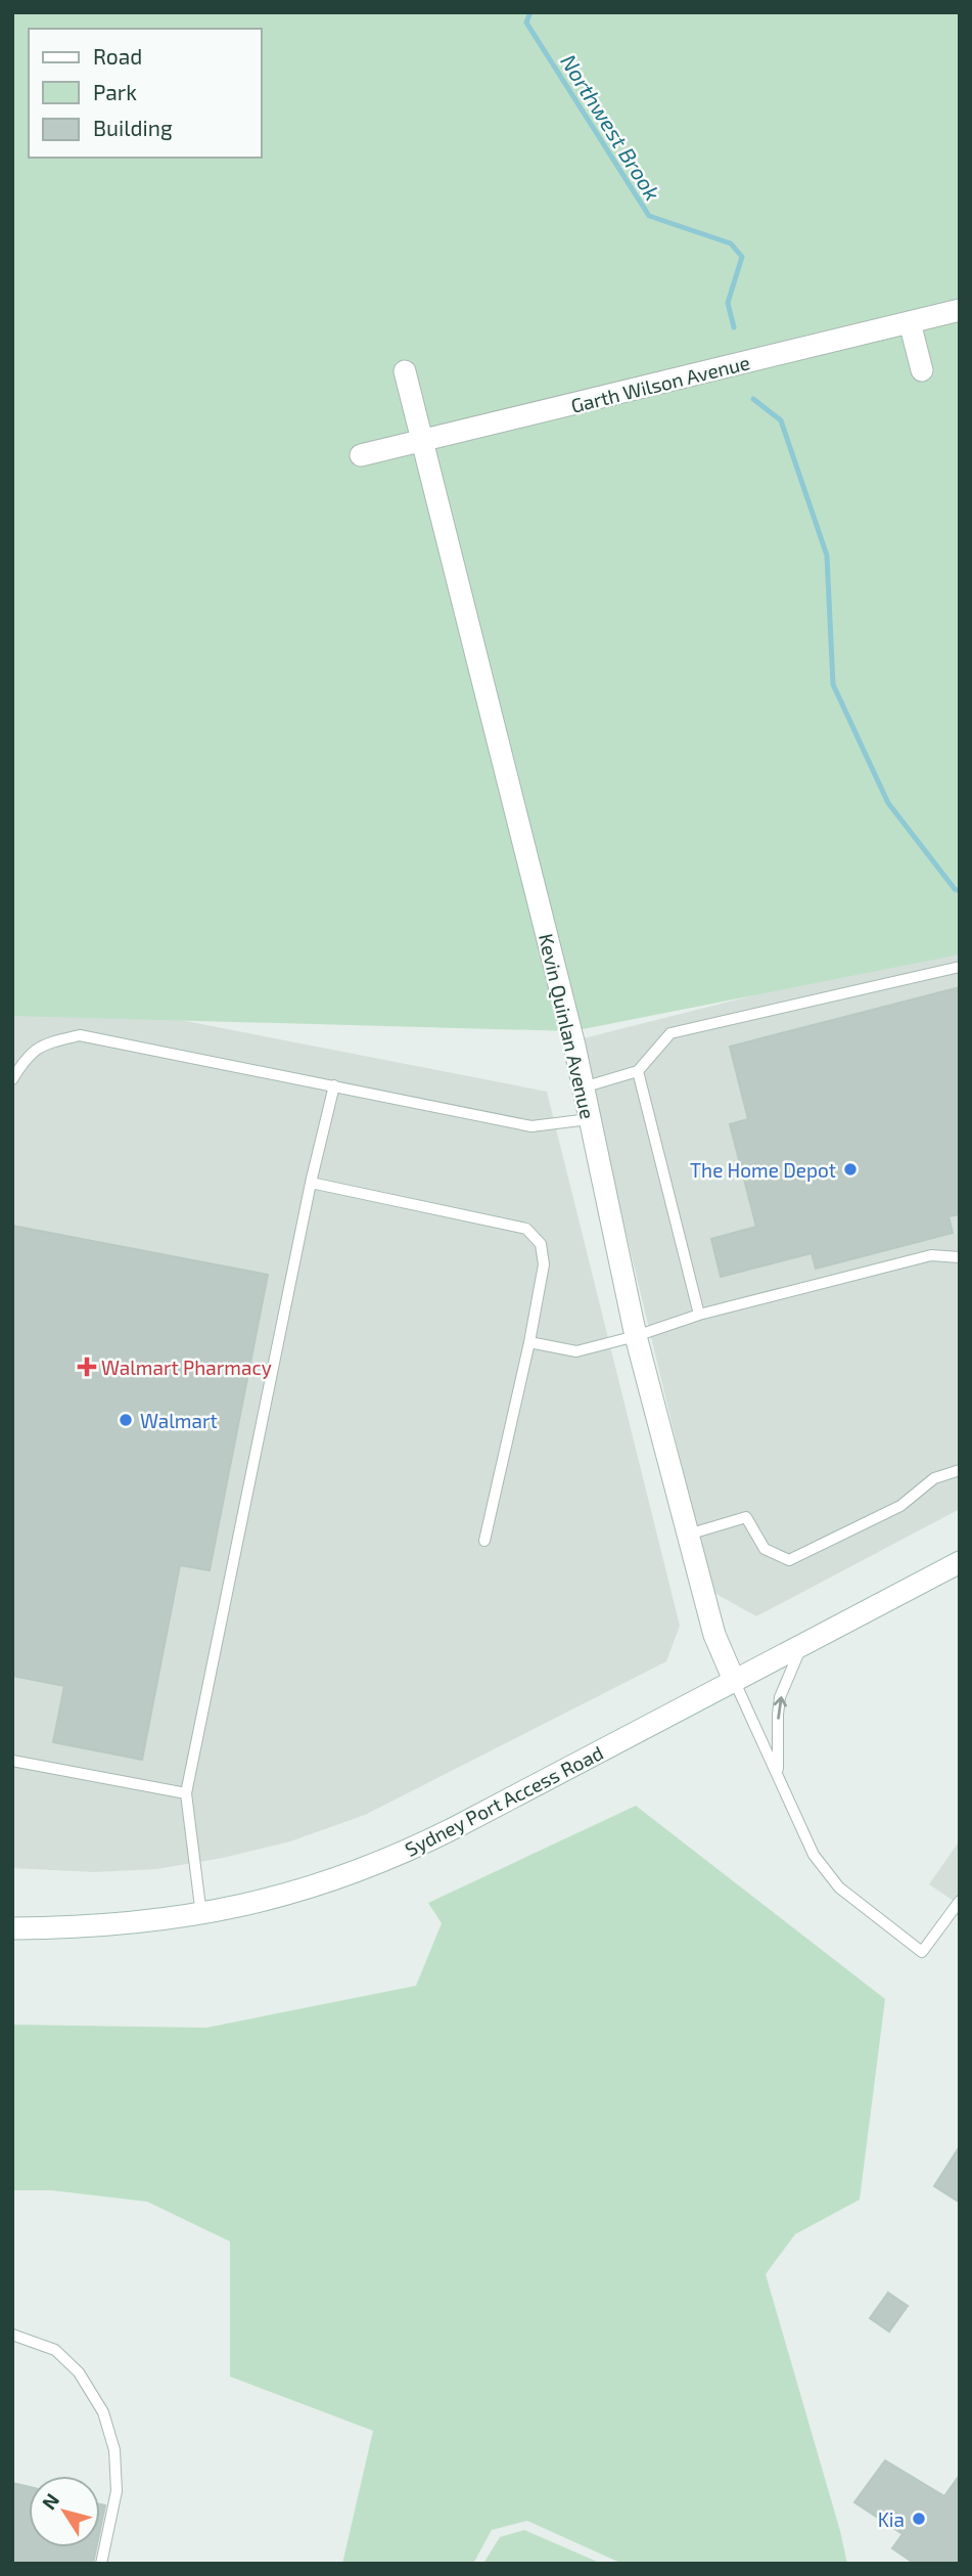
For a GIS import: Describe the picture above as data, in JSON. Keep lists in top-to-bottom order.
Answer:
{
  "streets": {
    "street": ["Garth Wilson Avenue", "Kevin Quinlan Avenue", "Sydney Port Access Road"]
  },
  "crossings": [
    ["Garth Wilson Avenue", "Kevin Quinlan Avenue"],
    ["Kevin Quinlan Avenue", "Sydney Port Access Road"]
  ],
  "water": ["Northwest Brook"],
  "places": {
    "other": ["The Home Depot", "Walmart", "Kia"],
    "health": ["Walmart Pharmacy"]
  },
  "legend": ["Road", "Park", "Building"],
  "north": "top left"
}
